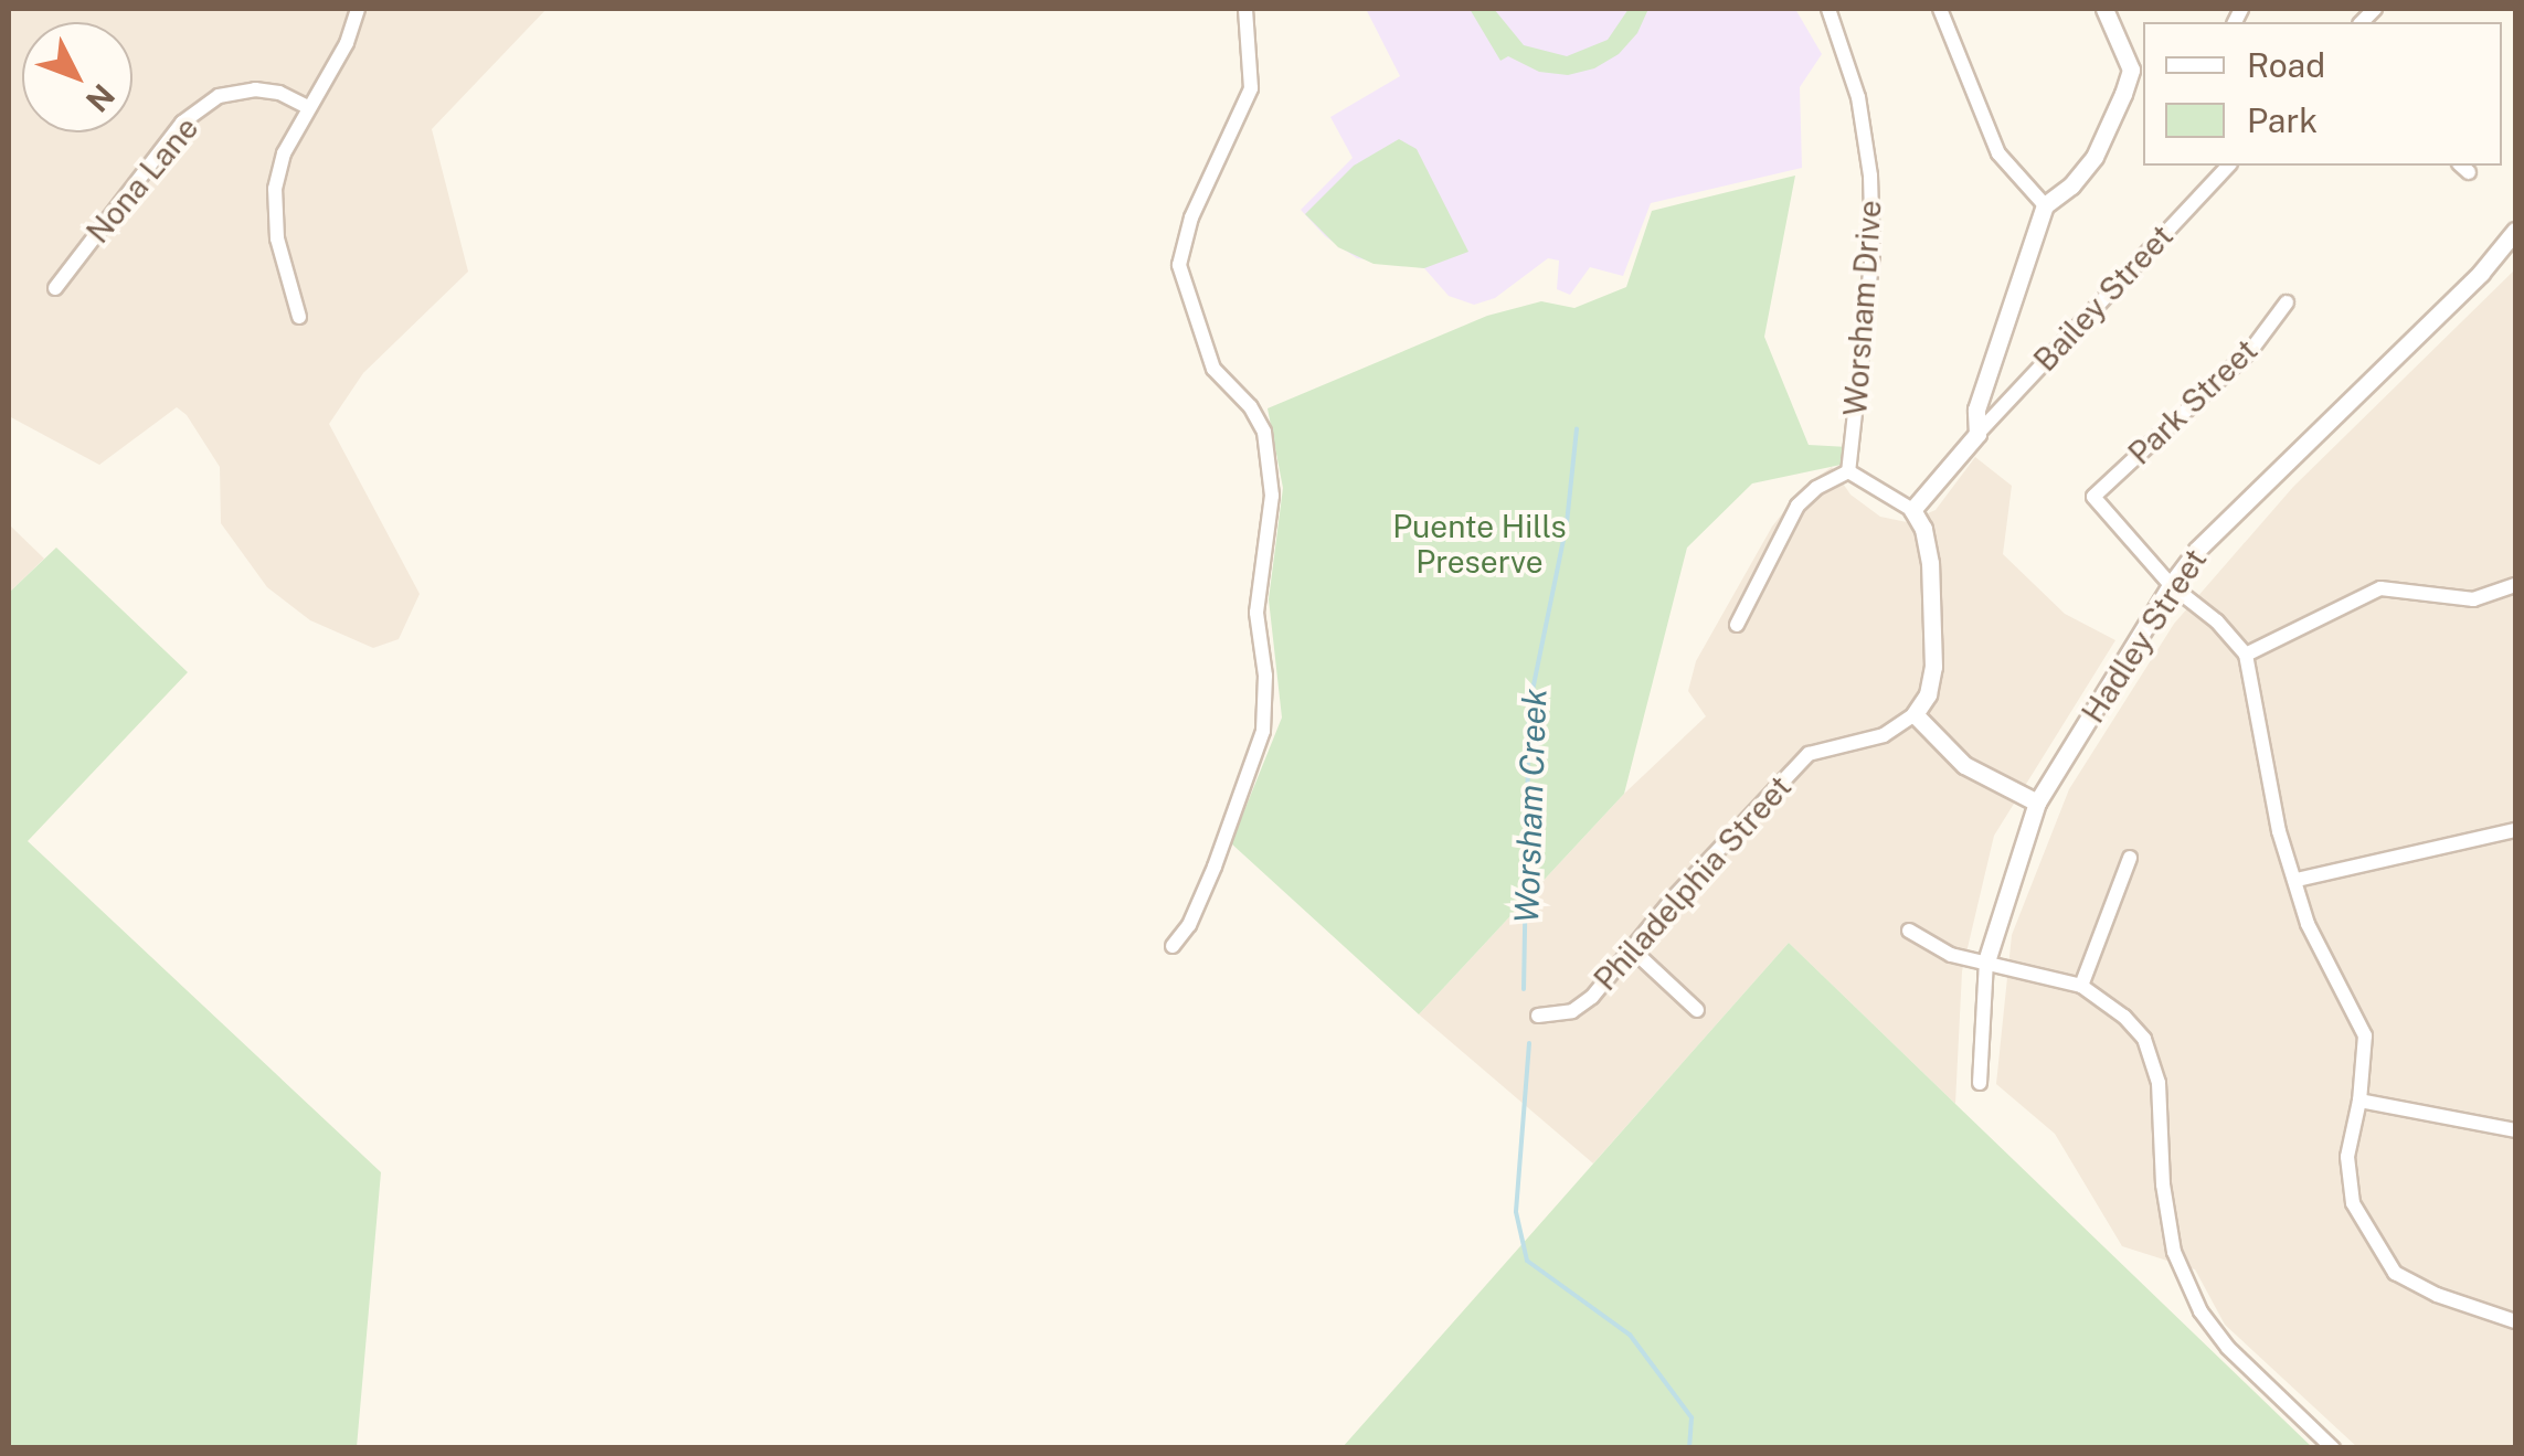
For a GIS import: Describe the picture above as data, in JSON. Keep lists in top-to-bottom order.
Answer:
{
  "streets": {
    "street": [
      "Nona Lane",
      "Bailey Street",
      "Worsham Drive",
      "Park Street",
      "Hadley Street",
      "Philadelphia Street"
    ]
  },
  "crossings": [
    ["Park Street", "Hadley Street"]
  ],
  "water": ["Worsham Creek"],
  "parks": ["Puente Hills Preserve"],
  "legend": ["Road", "Park"],
  "north": "bottom right"
}
